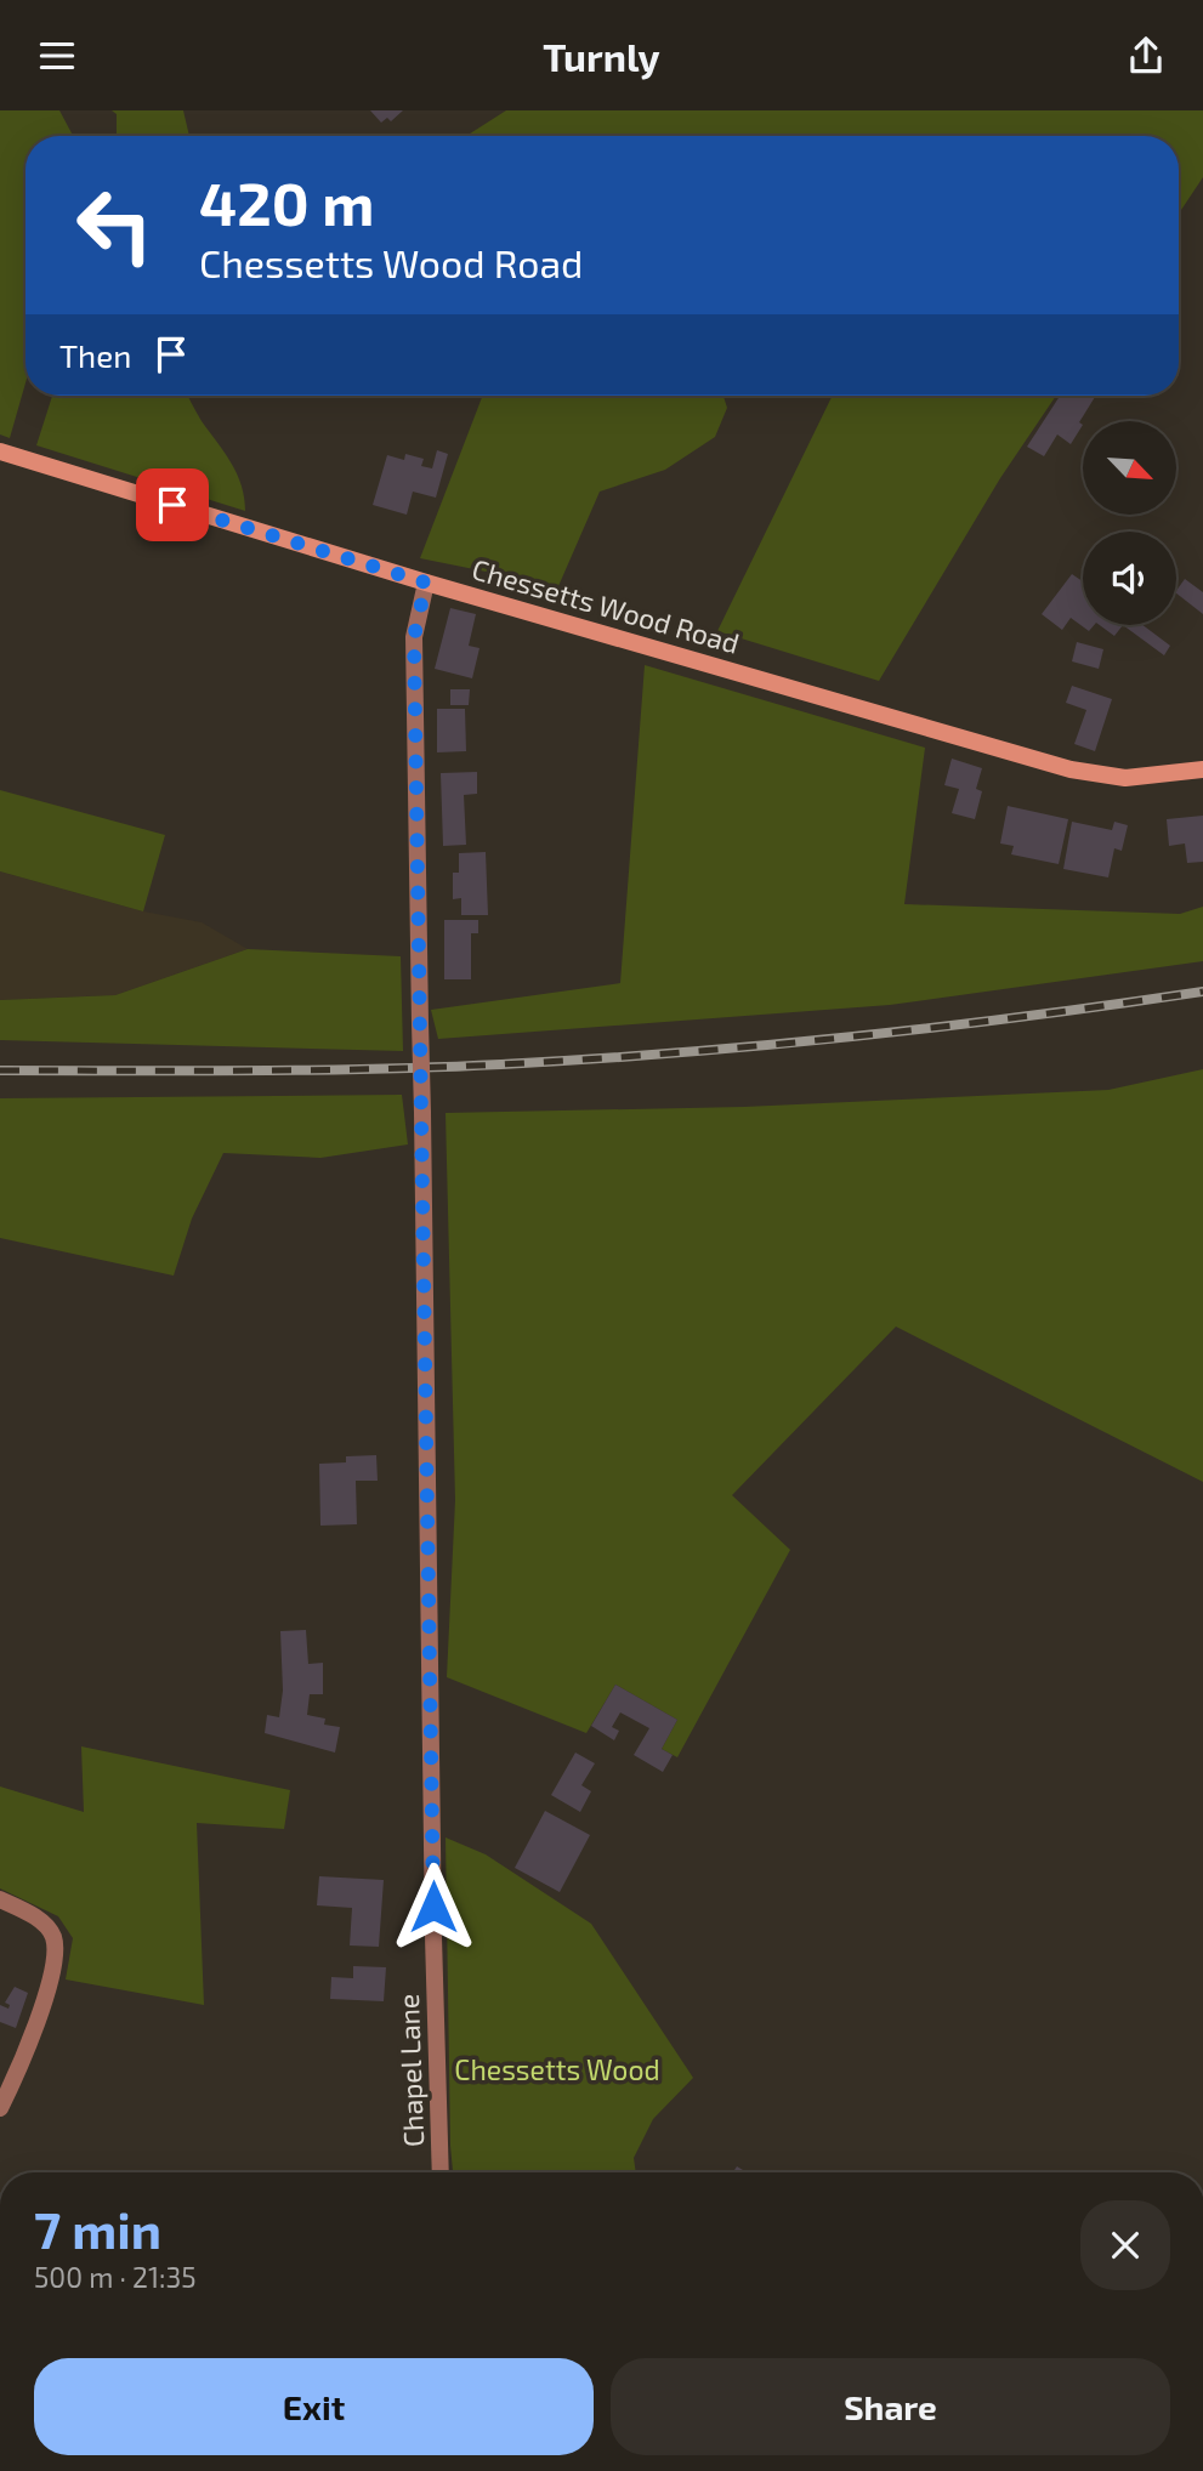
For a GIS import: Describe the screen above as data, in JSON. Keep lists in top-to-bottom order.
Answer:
{
  "streets": {
    "street": ["Chessetts Wood Road", "Chapel Lane"]
  },
  "crossings": [
    ["Chessetts Wood Road", "Chapel Lane"]
  ],
  "parks": ["Chessetts Wood"],
  "north": "bottom right",
  "page": {
    "header": "Turnly",
    "turn": ["420 m", "Chessetts Wood Road"],
    "then": "Then",
    "heading": ["7 min", "500 m · 21:35"],
    "buttons": ["Exit", "Share"]
  }
}
